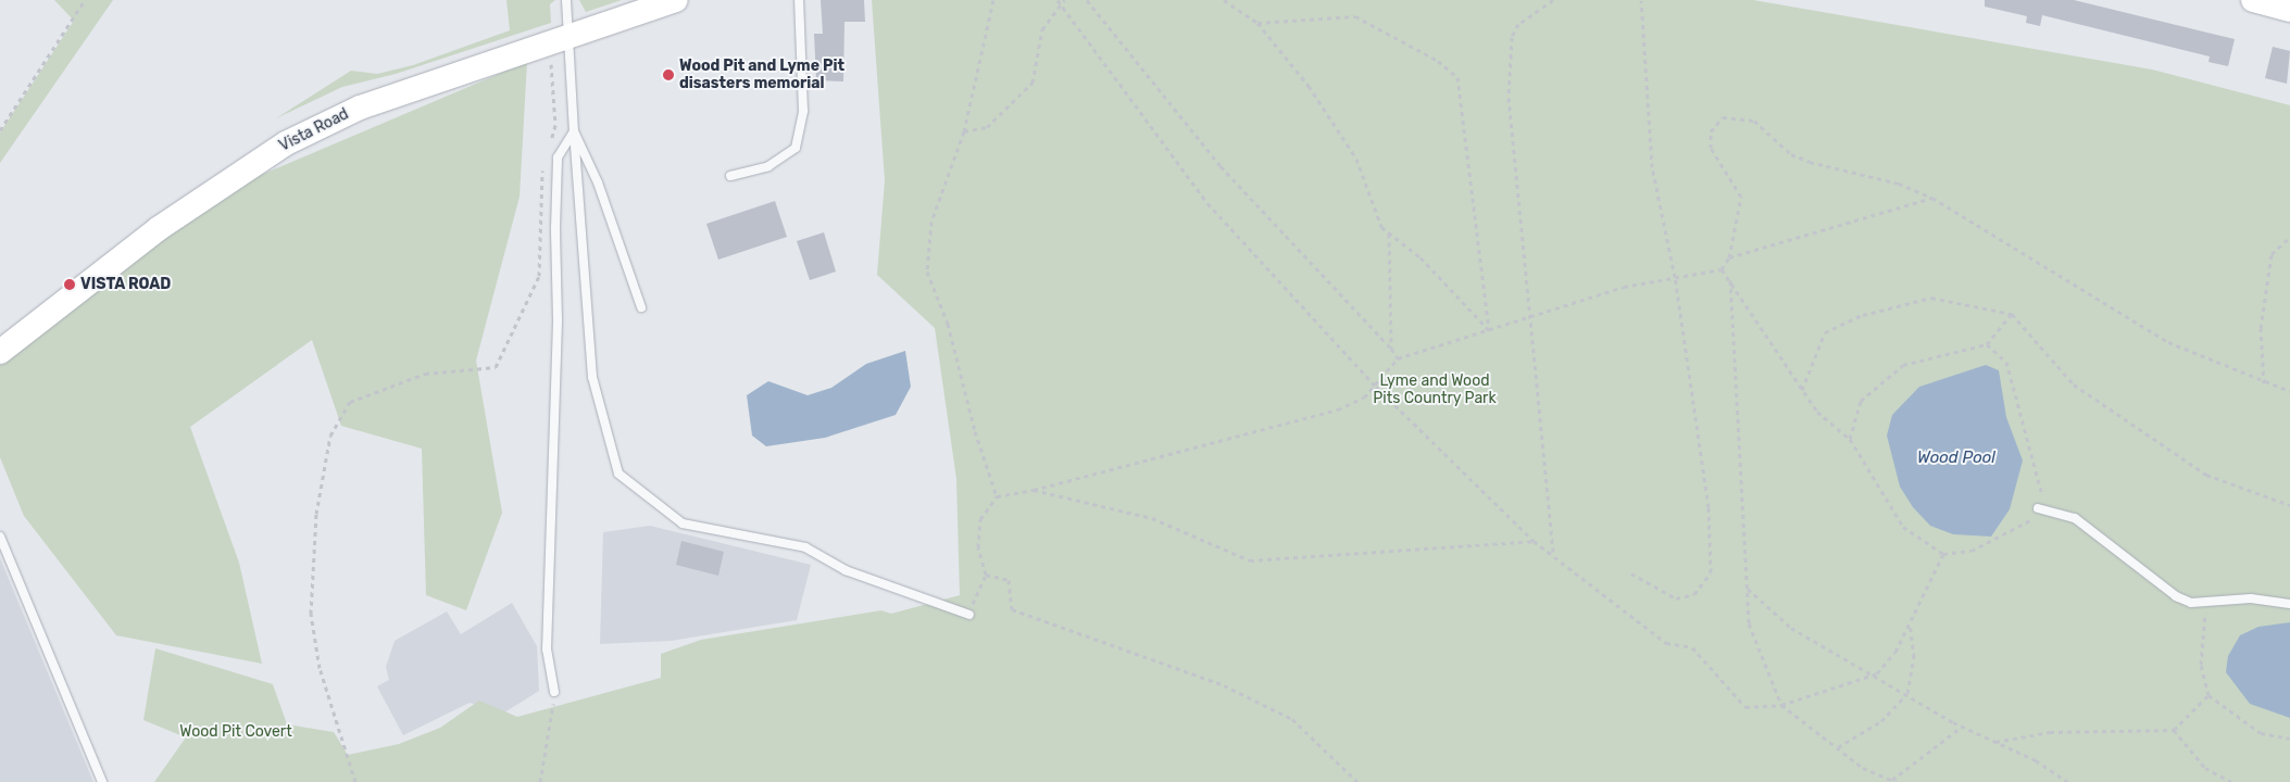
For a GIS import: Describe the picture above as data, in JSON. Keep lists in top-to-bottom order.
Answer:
{
  "streets": {
    "main road": ["Vista Road"]
  },
  "water": ["Wood Pool"],
  "parks": ["Lyme and Wood Pits Country Park", "Wood Pit Covert"],
  "places": ["Wood Pit and Lyme Pit disasters memorial", "VISTA ROAD"]
}
